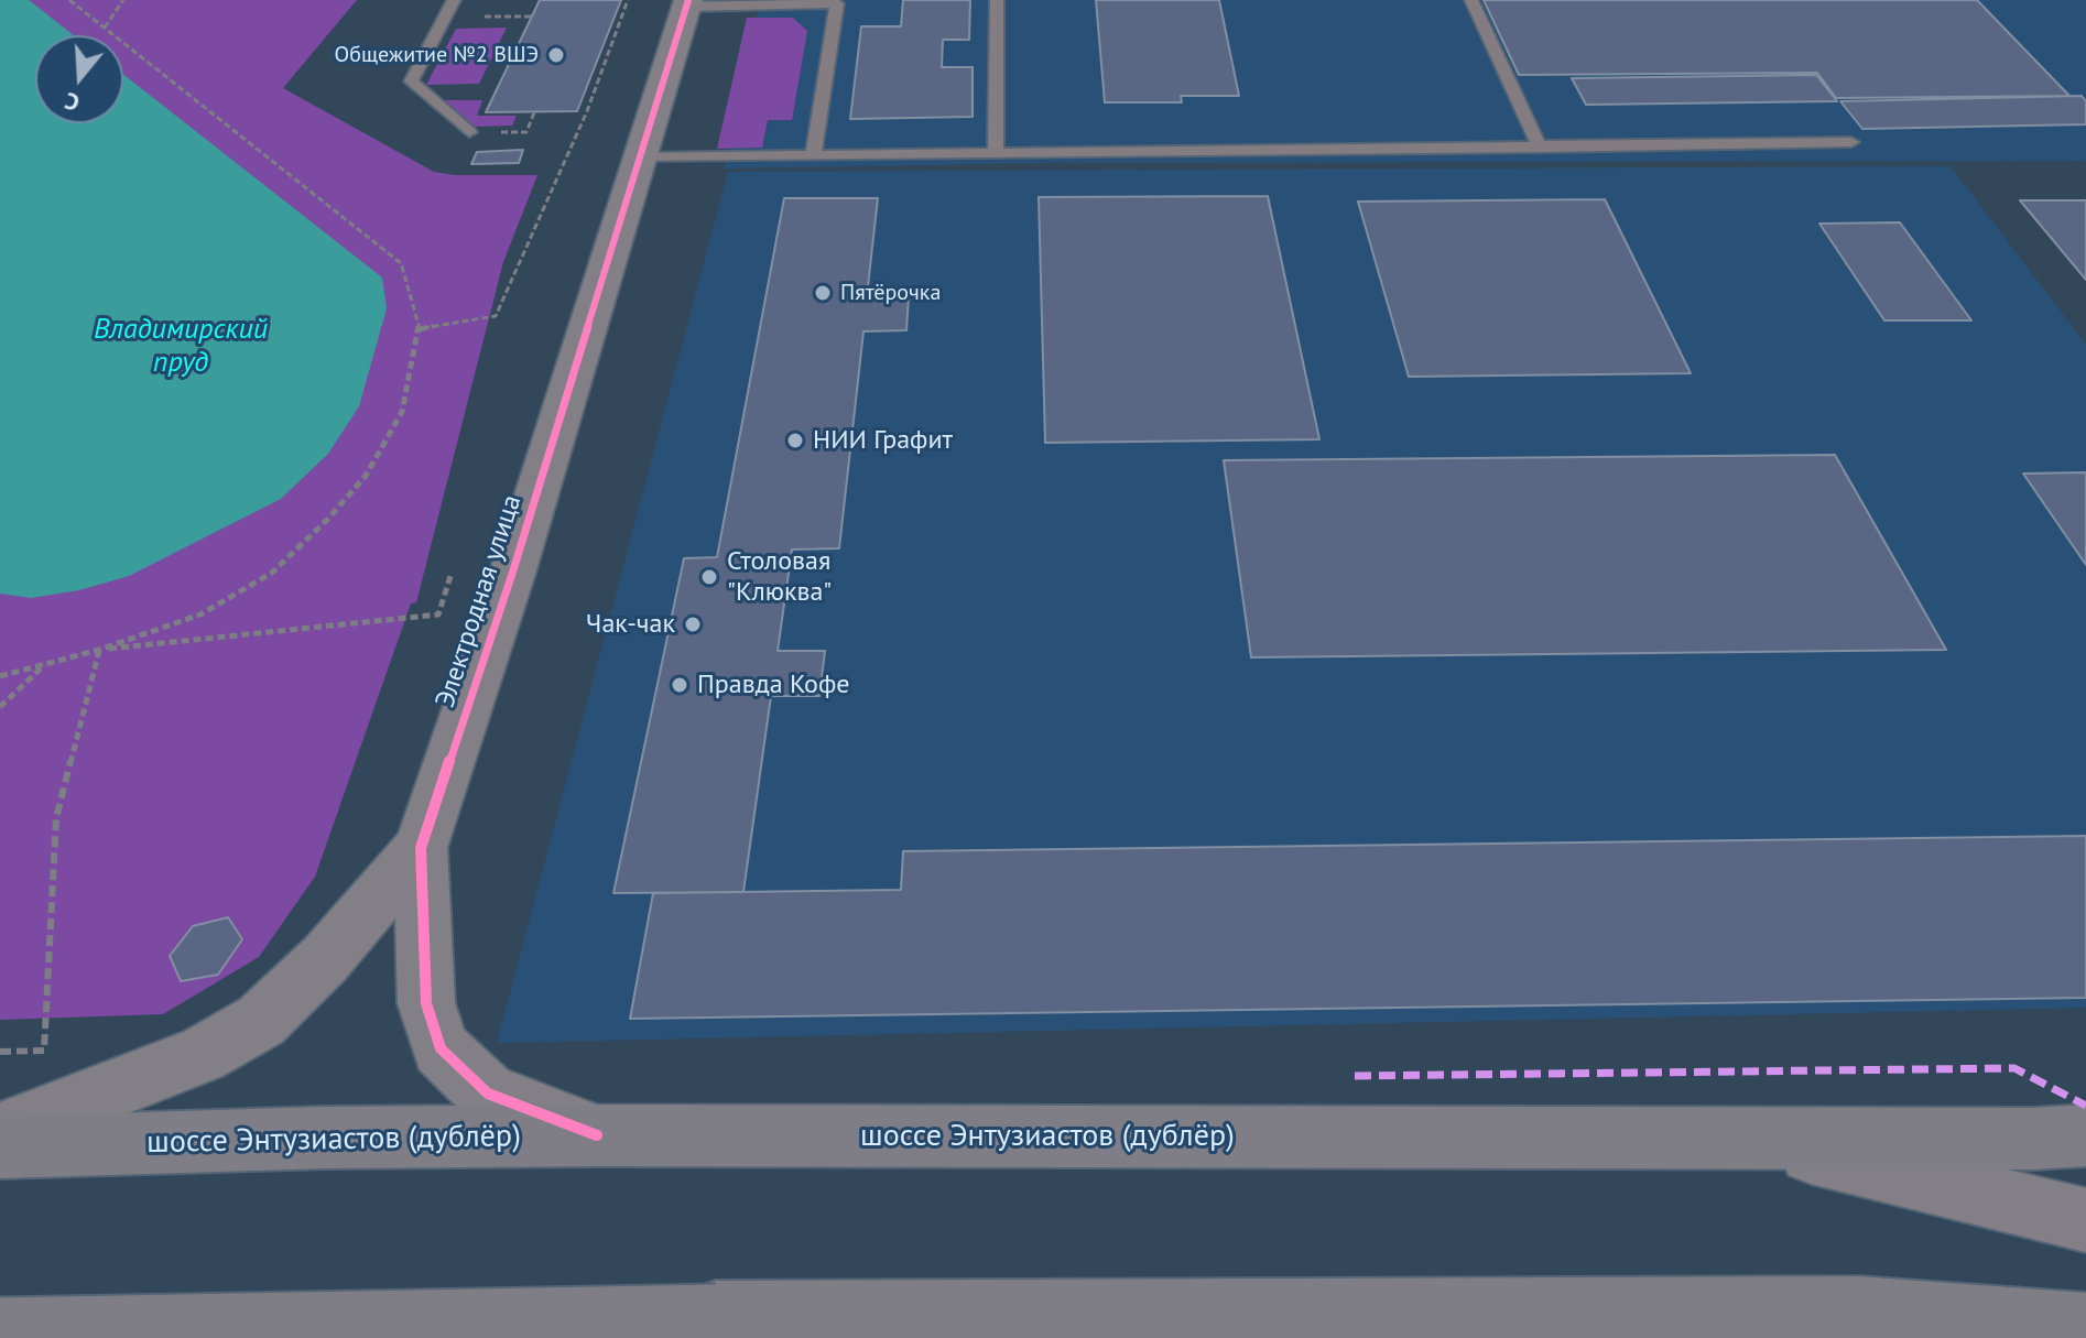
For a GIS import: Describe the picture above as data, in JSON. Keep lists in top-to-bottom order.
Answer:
{
  "streets": {
    "main road": ["шоссе Энтузиастов (дублёр)"],
    "street": ["Электродная улица"]
  },
  "crossings": [
    ["Электродная улица", "шоссе Энтузиастов (дублёр)"]
  ],
  "water": ["Владимирский пруд"],
  "places": [
    "Общежитие №2 ВШЭ",
    "Пятёрочка",
    "НИИ Графит",
    "Столовая \"Клюква\"",
    "Чак-чак",
    "Правда Кофе"
  ],
  "north": "bottom"
}
